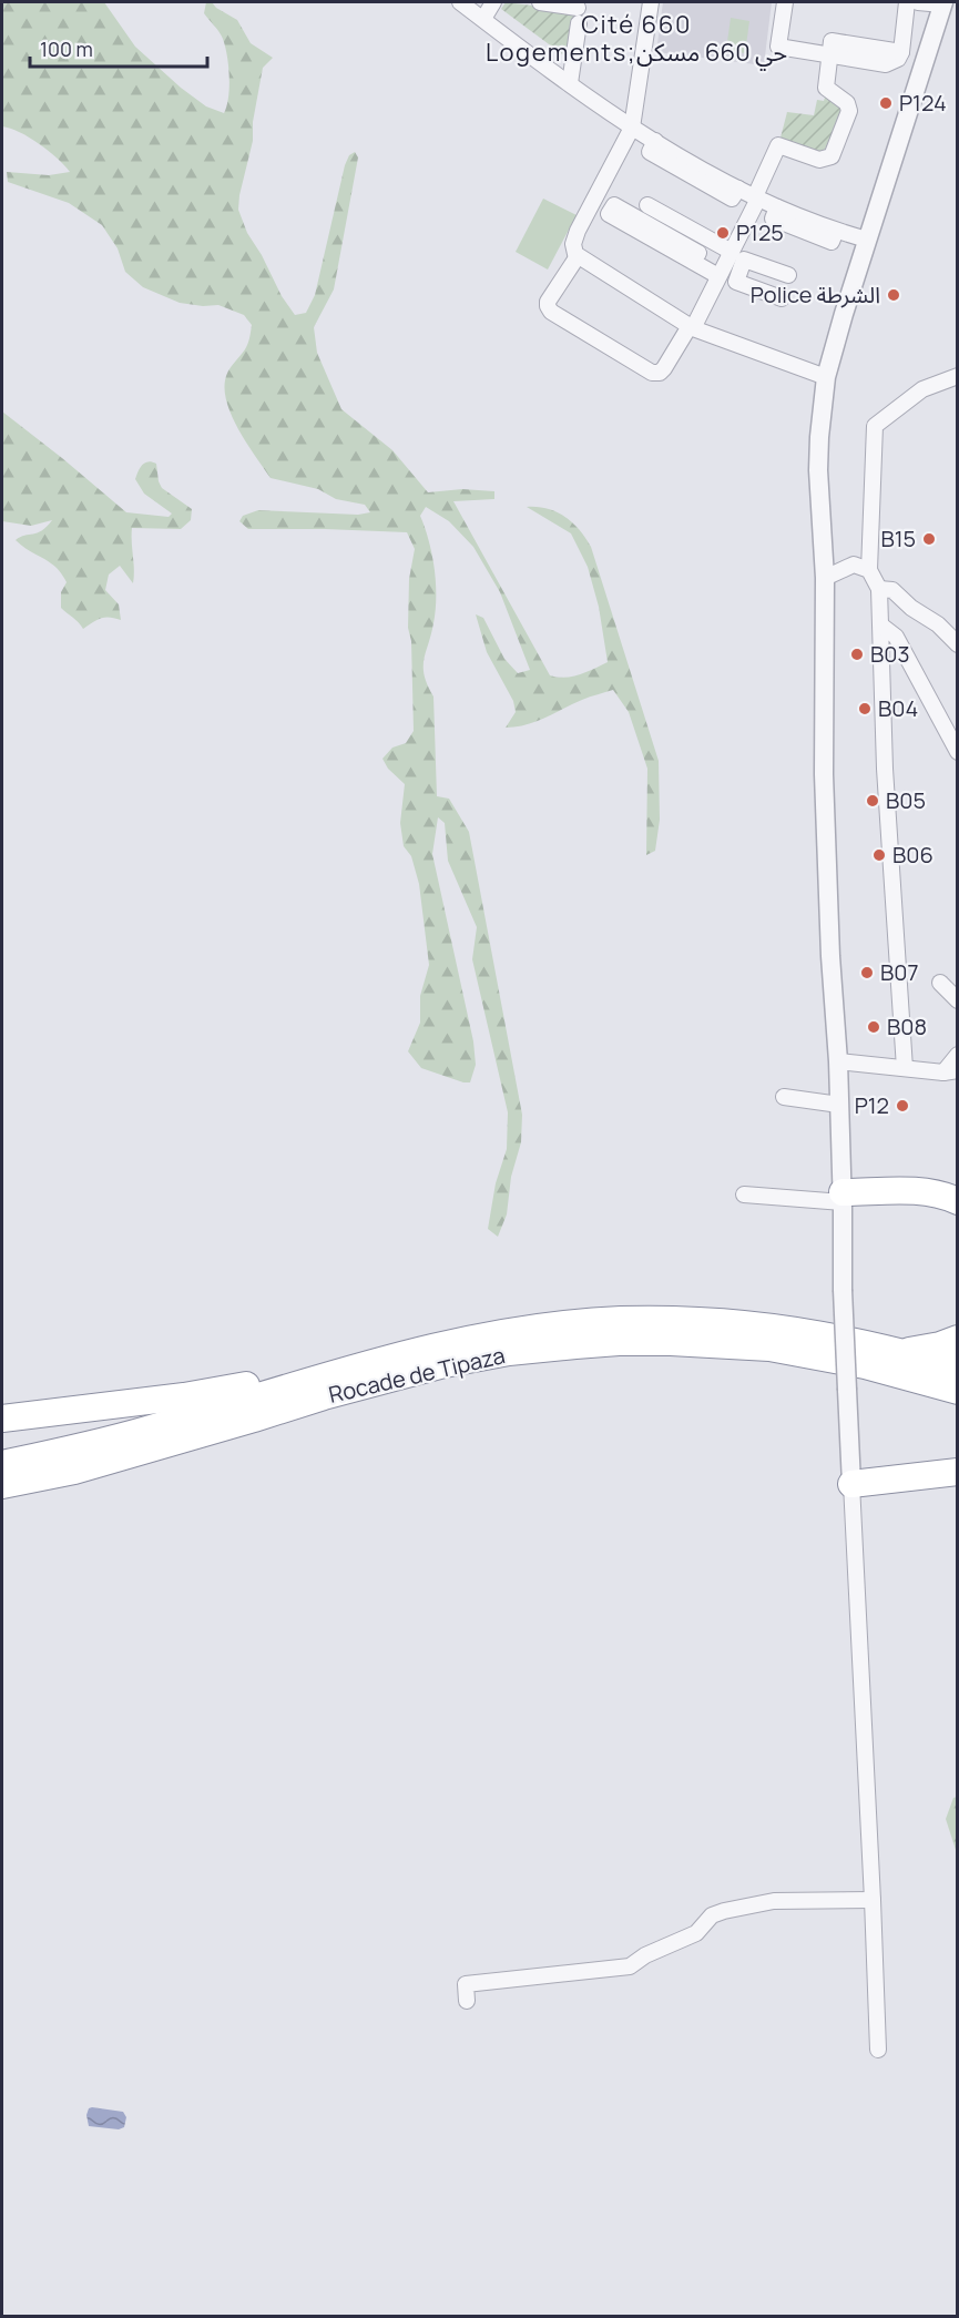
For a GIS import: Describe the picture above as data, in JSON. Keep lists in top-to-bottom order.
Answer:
{
  "streets": {
    "highway": ["Rocade de Tipaza"]
  },
  "districts": ["Cité 660 Logements;حي 660 مسكن"],
  "places": [
    "P124",
    "P125",
    "Police الشرطة",
    "B15",
    "B03",
    "B04",
    "B05",
    "B06",
    "B07",
    "B08",
    "P12"
  ],
  "scale_bar": "100 m"
}
